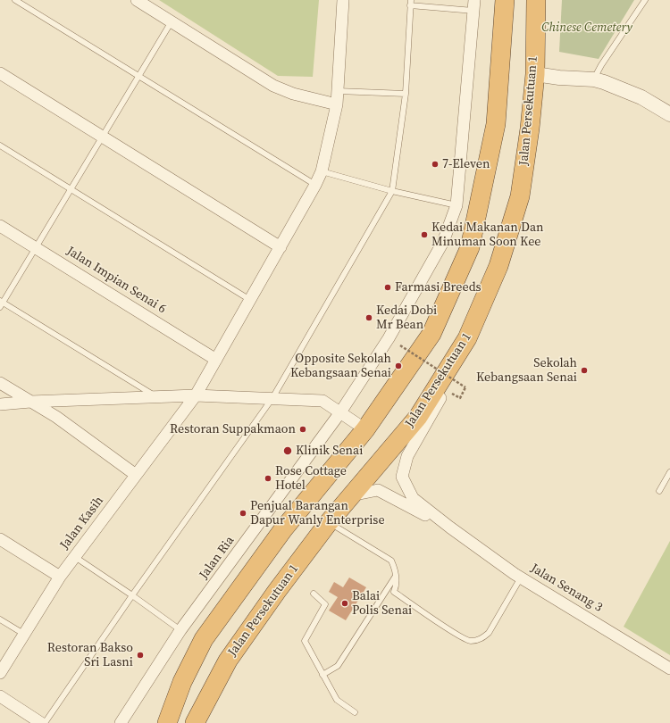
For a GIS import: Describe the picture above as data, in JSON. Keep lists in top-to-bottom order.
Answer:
{
  "streets": {
    "highway": ["Jalan Persekutuan 1"],
    "street": [
      "Jalan Impian Senai 6",
      "Jalan Kasih",
      "Jalan Ria",
      "Jalan Senang 3"
    ]
  },
  "crossings": [
    ["Jalan Persekutuan 1", "Jalan Senang 3"],
    ["Jalan Impian Senai 6", "Jalan Kasih"]
  ],
  "parks": ["Chinese Cemetery"],
  "places": [
    "7-Eleven",
    "Kedai Makanan Dan Minuman Soon Kee",
    "Farmasi Breeds",
    "Kedai Dobi Mr Bean",
    "Opposite Sekolah Kebangsaan Senai",
    "Sekolah Kebangsaan Senai",
    "Restoran Suppakmaon",
    "Klinik Senai",
    "Rose Cottage Hotel",
    "Penjual Barangan Dapur Wanly Enterprise",
    "Balai Polis Senai",
    "Restoran Bakso Sri Lasni"
  ]
}
